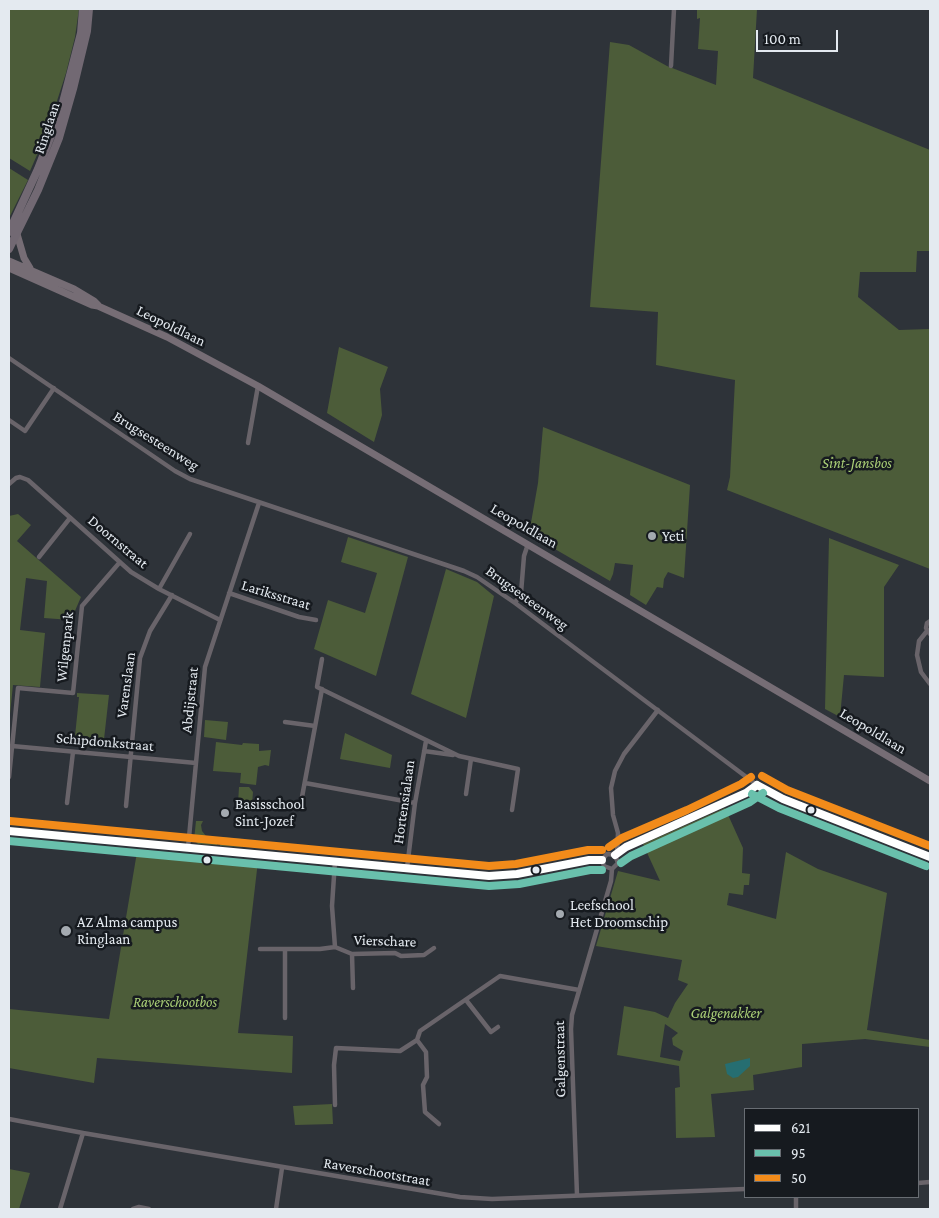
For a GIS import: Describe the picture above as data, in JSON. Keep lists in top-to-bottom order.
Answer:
{
  "streets": {
    "highway": ["Ringlaan"],
    "main road": ["Leopoldlaan"],
    "street": [
      "Brugsesteenweg",
      "Doornstraat",
      "Lariksstraat",
      "Wilgenpark",
      "Varenslaan",
      "Abdijstraat",
      "Schipdonkstraat",
      "Hortensialaan",
      "Vierschare",
      "Galgenstraat",
      "Raverschootstraat"
    ]
  },
  "crossings": [
    ["Brugsesteenweg", "Abdijstraat"],
    ["Doornstraat", "Wilgenpark"],
    ["Doornstraat", "Varenslaan"],
    ["Doornstraat", "Abdijstraat"],
    ["Lariksstraat", "Abdijstraat"],
    ["Wilgenpark", "Schipdonkstraat"],
    ["Varenslaan", "Schipdonkstraat"],
    ["Abdijstraat", "Schipdonkstraat"],
    ["Galgenstraat", "Raverschootstraat"]
  ],
  "parks": ["Sint-Jansbos", "Raverschootbos", "Galgenakker"],
  "places": [
    "Yeti",
    "Basisschool Sint-Jozef",
    "Leefschool Het Droomschip",
    "AZ Alma campus Ringlaan"
  ],
  "lines": ["transit line 50", "transit line 621", "transit line 95"],
  "legend": ["621", "95", "50"],
  "scale_bar": "100 m"
}
